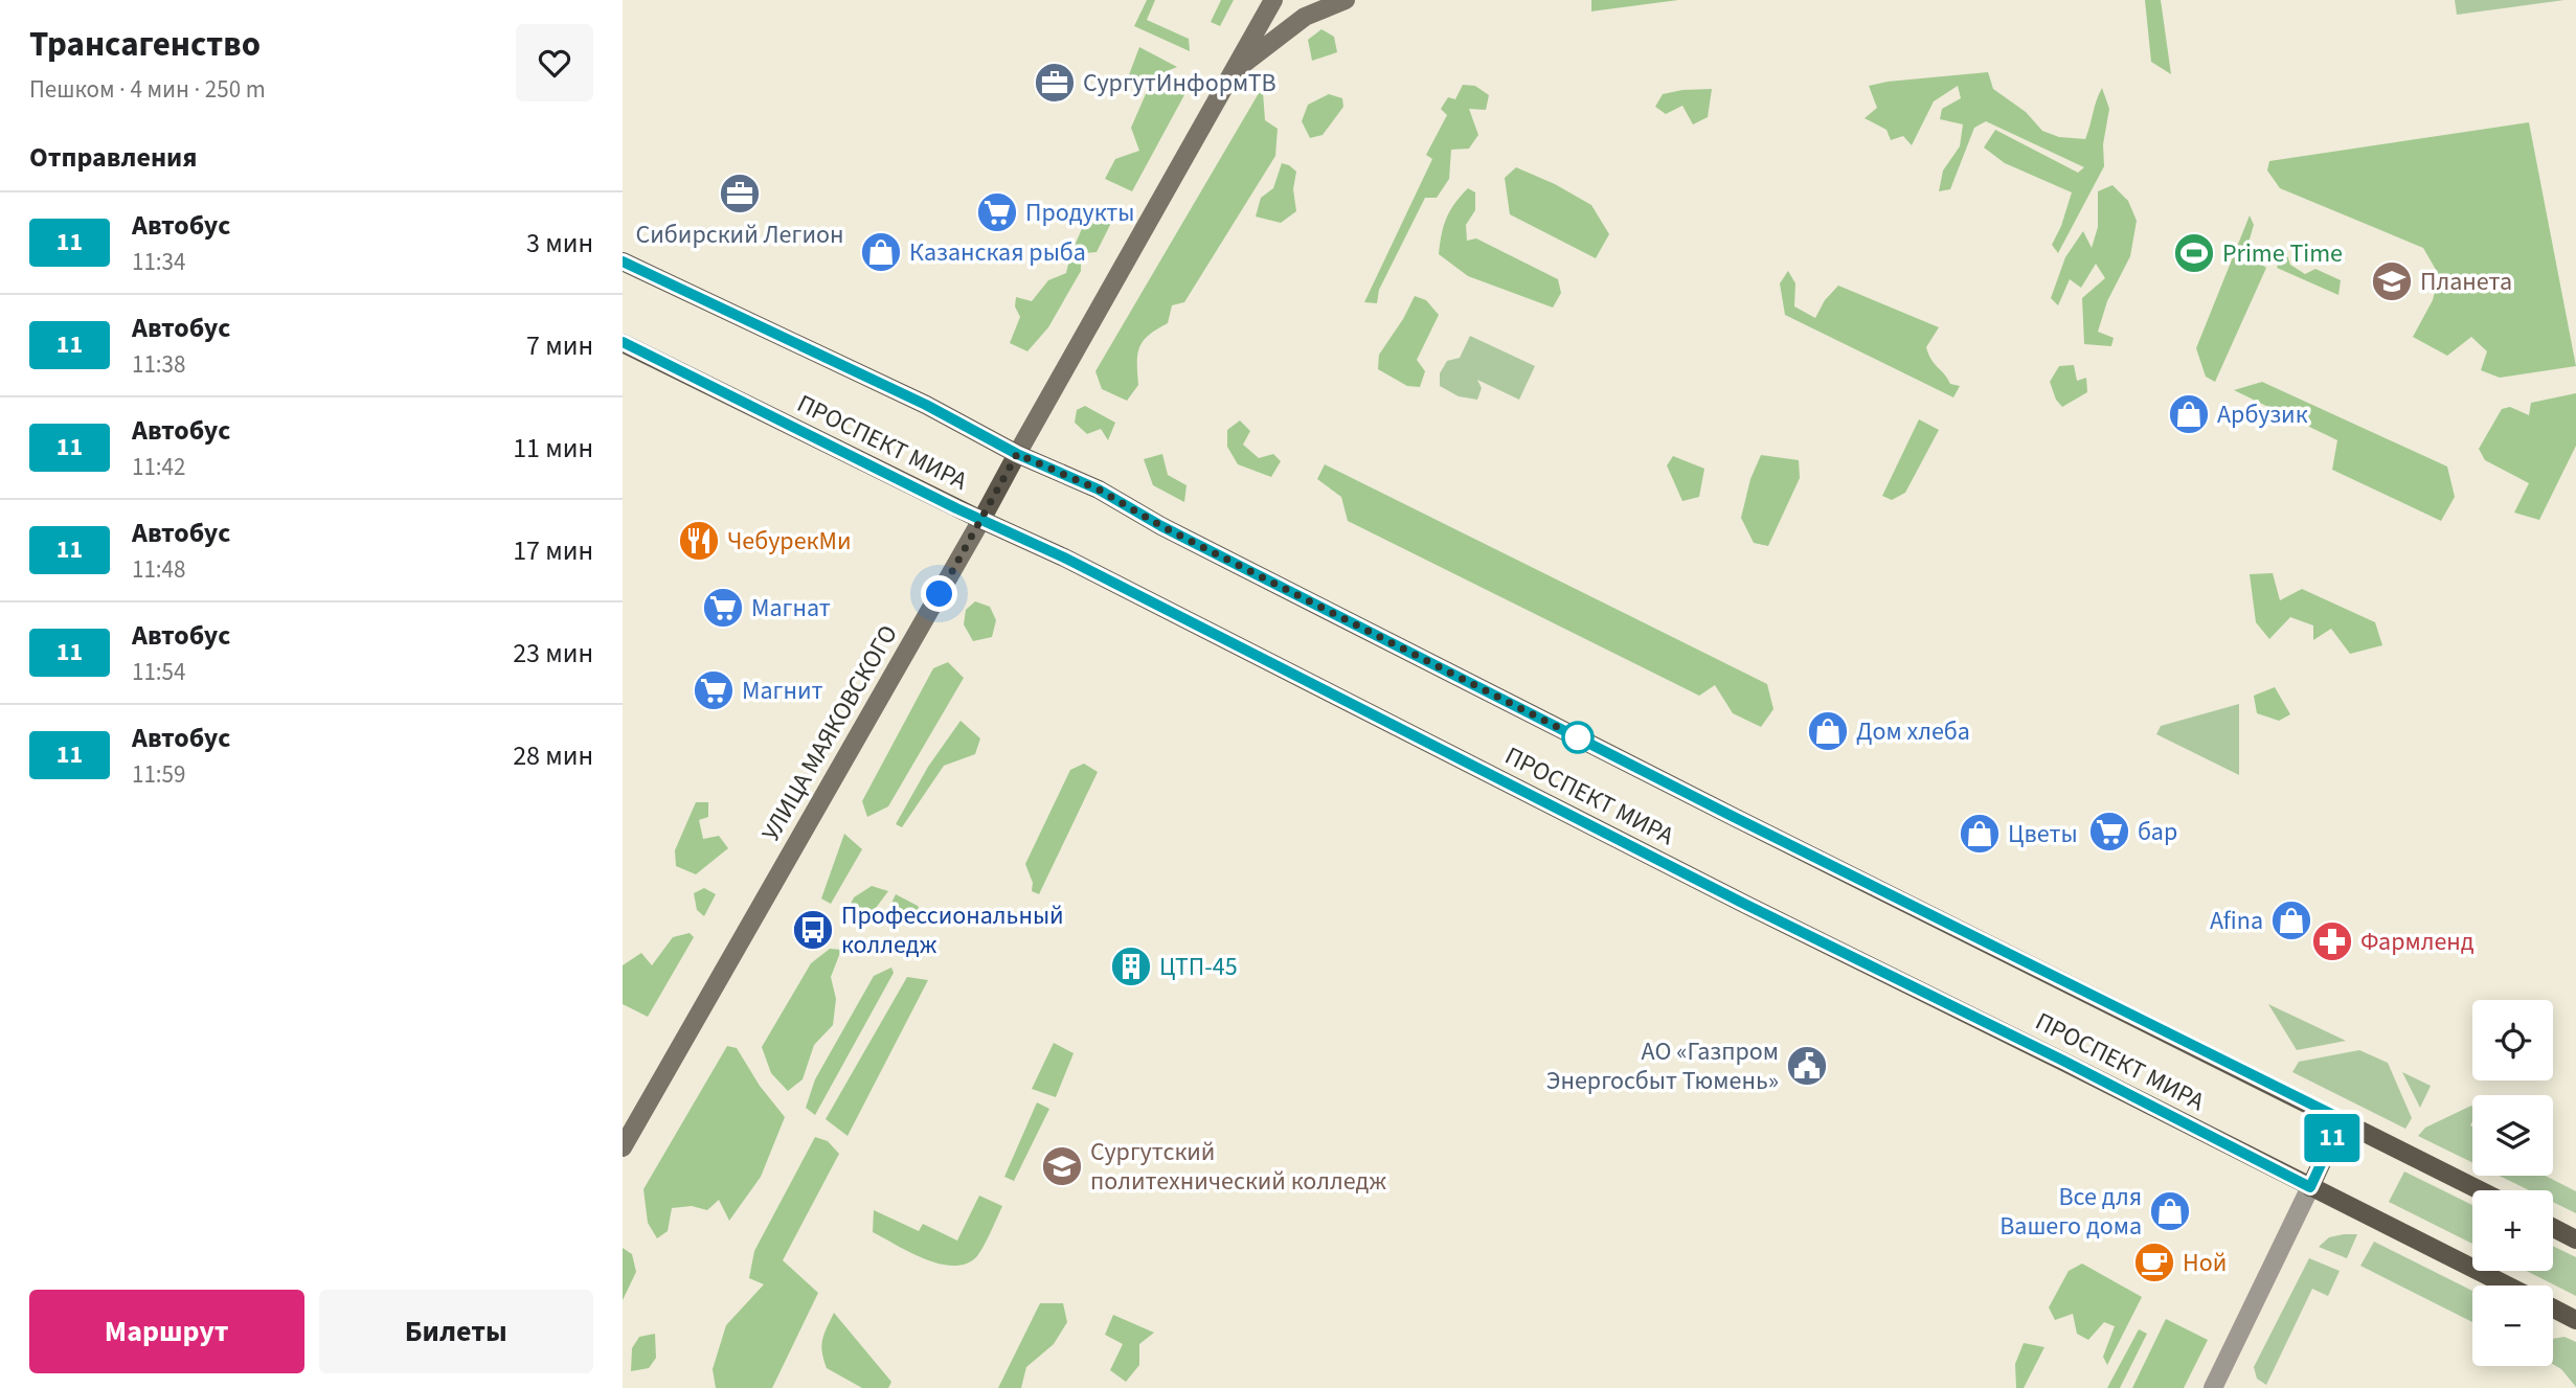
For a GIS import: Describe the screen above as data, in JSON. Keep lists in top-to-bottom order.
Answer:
{
  "streets": {
    "main road": ["ПРОСПЕКТ МИРА", "УЛИЦА МАЯКОВСКОГО"]
  },
  "crossings": [
    ["ПРОСПЕКТ МИРА", "УЛИЦА МАЯКОВСКОГО"]
  ],
  "places": {
    "office": ["СургутИнформТВ", "Сибирский Легион"],
    "supermarket": [
      "Продукты",
      "Магнат",
      "Магнит",
      "бар"
    ],
    "shop": [
      "Казанская рыба",
      "Арбузик",
      "Дом хлеба",
      "Цветы",
      "Afina",
      "Все для Вашего дома"
    ],
    "sports": ["Prime Time"],
    "school or university": ["Планета", "Сургутский политехнический колледж"],
    "restaurant": ["ЧебурекМи"],
    "bus stop": ["Профессиональный колледж"],
    "pharmacy": ["Фармленд"],
    "building": ["ЦТП-45"],
    "public building": ["АО «Газпром Энергосбыт Тюмень»"],
    "cafe": ["Ной"]
  },
  "lines": ["bus line 11"],
  "page": {
    "heading": [
      ["Трансагенство", "Пешком · 4 мин · 250 m"],
      "Отправления"
    ],
    "on_map": "11",
    "list": [
      {
        "mark": "11",
        "name": "Автобус",
        "note": "11:34",
        "value": "3 мин"
      },
      {
        "mark": "11",
        "name": "Автобус",
        "note": "11:38",
        "value": "7 мин"
      },
      {
        "mark": "11",
        "name": "Автобус",
        "note": "11:42",
        "value": "11 мин"
      },
      {
        "mark": "11",
        "name": "Автобус",
        "note": "11:48",
        "value": "17 мин"
      },
      {
        "mark": "11",
        "name": "Автобус",
        "note": "11:54",
        "value": "23 мин"
      },
      {
        "mark": "11",
        "name": "Автобус",
        "note": "11:59",
        "value": "28 мин"
      }
    ],
    "map_buttons": ["+", "−"],
    "buttons": ["Маршрут", "Билеты"]
  }
}
